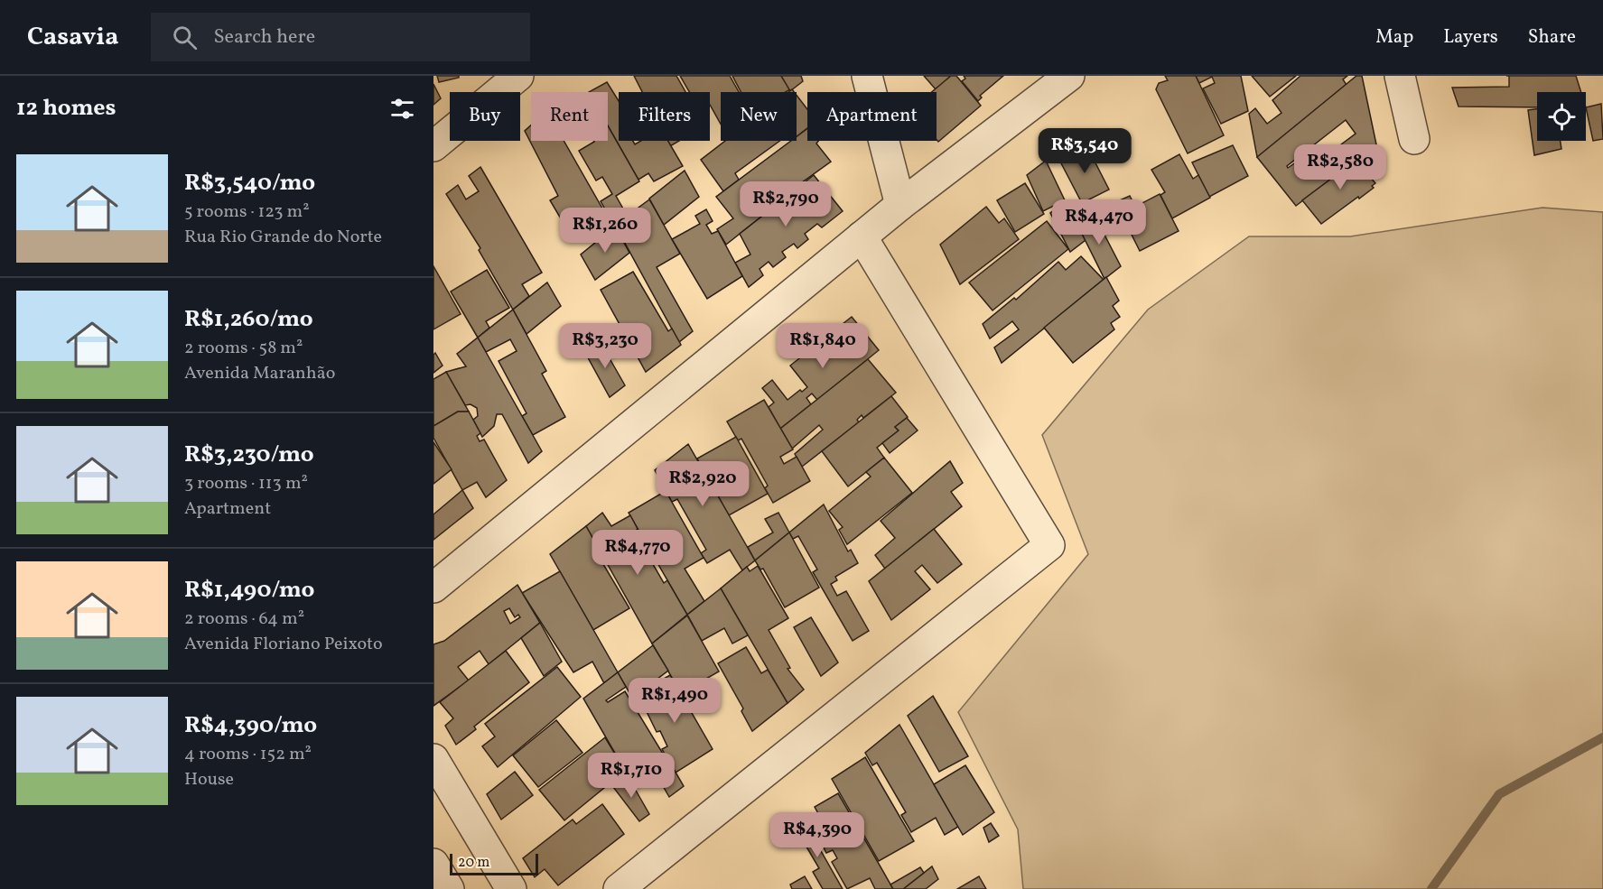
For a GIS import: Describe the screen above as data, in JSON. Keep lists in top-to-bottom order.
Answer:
{
  "scale_bar": "20 m",
  "page": {
    "header": "Casavia",
    "search": "Search here",
    "nav": ["Map", "Layers", "Share"],
    "heading": "12 homes",
    "chip": [
      "Buy",
      "Rent",
      "Filters",
      "New",
      "Apartment"
    ],
    "price": [
      "R$3,540",
      "R$2,580",
      "R$2,790",
      "R$4,470",
      "R$1,260",
      "R$3,230",
      "R$1,840",
      "R$2,920",
      "R$4,770",
      "R$1,490",
      "R$1,710",
      "R$4,390"
    ],
    "list": [
      {
        "name": "R$3,540/mo",
        "note": "5 rooms · 123 m² · Rua Rio Grande do Norte"
      },
      {
        "name": "R$1,260/mo",
        "note": "2 rooms · 58 m² · Avenida Maranhão"
      },
      {
        "name": "R$3,230/mo",
        "note": "3 rooms · 113 m² · Apartment"
      },
      {
        "name": "R$1,490/mo",
        "note": "2 rooms · 64 m² · Avenida Floriano Peixoto"
      },
      {
        "name": "R$4,390/mo",
        "note": "4 rooms · 152 m² · House"
      }
    ],
    "scale": "20 m"
  }
}
